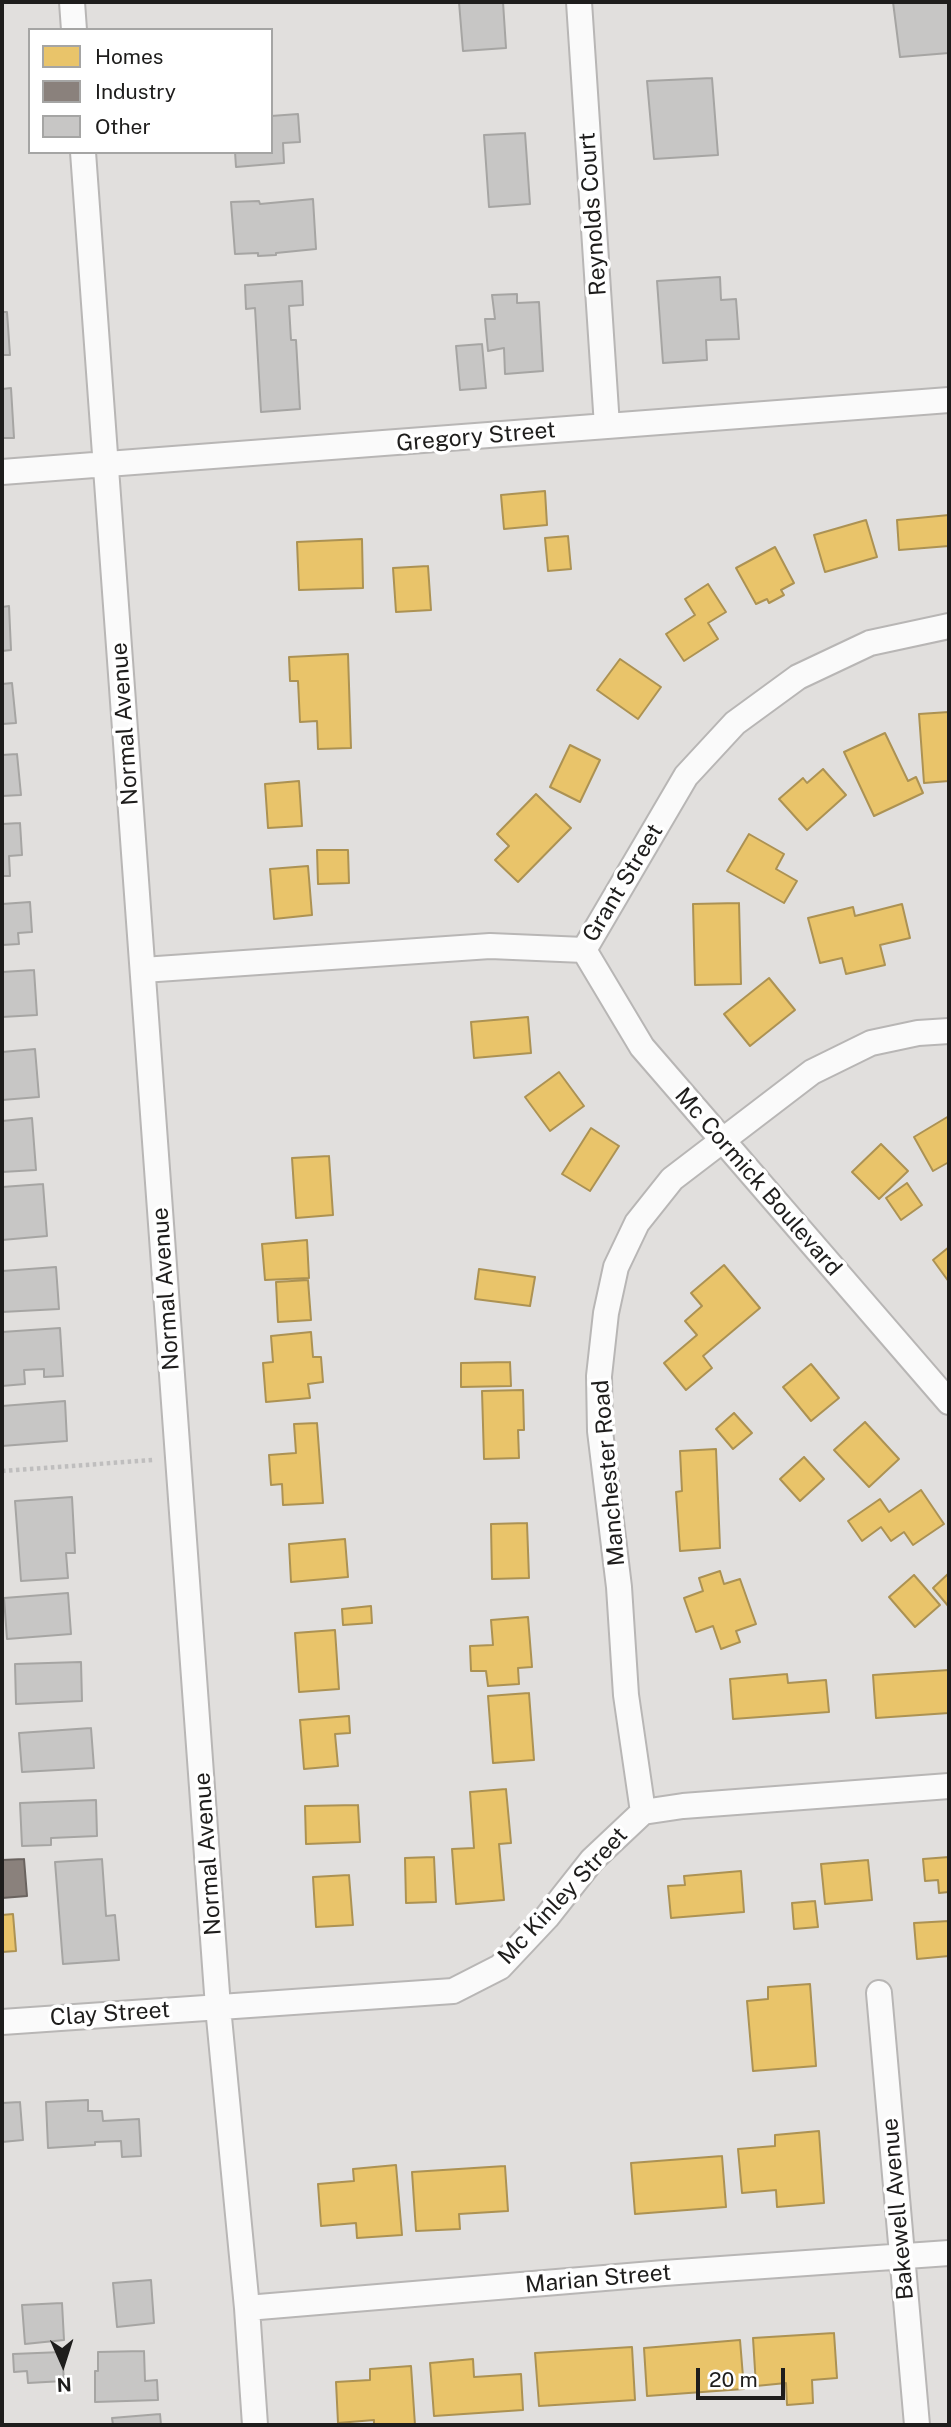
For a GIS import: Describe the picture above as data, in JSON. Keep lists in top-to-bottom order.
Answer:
{
  "streets": {
    "street": [
      "Reynolds Court",
      "Gregory Street",
      "Normal Avenue",
      "Grant Street",
      "Mc Cormick Boulevard",
      "Manchester Road",
      "Mc Kinley Street",
      "Clay Street",
      "Bakewell Avenue",
      "Marian Street"
    ]
  },
  "crossings": [
    ["Reynolds Court", "Gregory Street"],
    ["Gregory Street", "Normal Avenue"],
    ["Normal Avenue", "Grant Street"],
    ["Normal Avenue", "Mc Kinley Street"],
    ["Normal Avenue", "Clay Street"],
    ["Normal Avenue", "Marian Street"],
    ["Grant Street", "Mc Cormick Boulevard"],
    ["Mc Cormick Boulevard", "Manchester Road"],
    ["Manchester Road", "Mc Kinley Street"],
    ["Mc Kinley Street", "Clay Street"],
    ["Bakewell Avenue", "Marian Street"]
  ],
  "legend": ["Homes", "Industry", "Other"],
  "scale_bar": "20 m",
  "north": "bottom"
}
